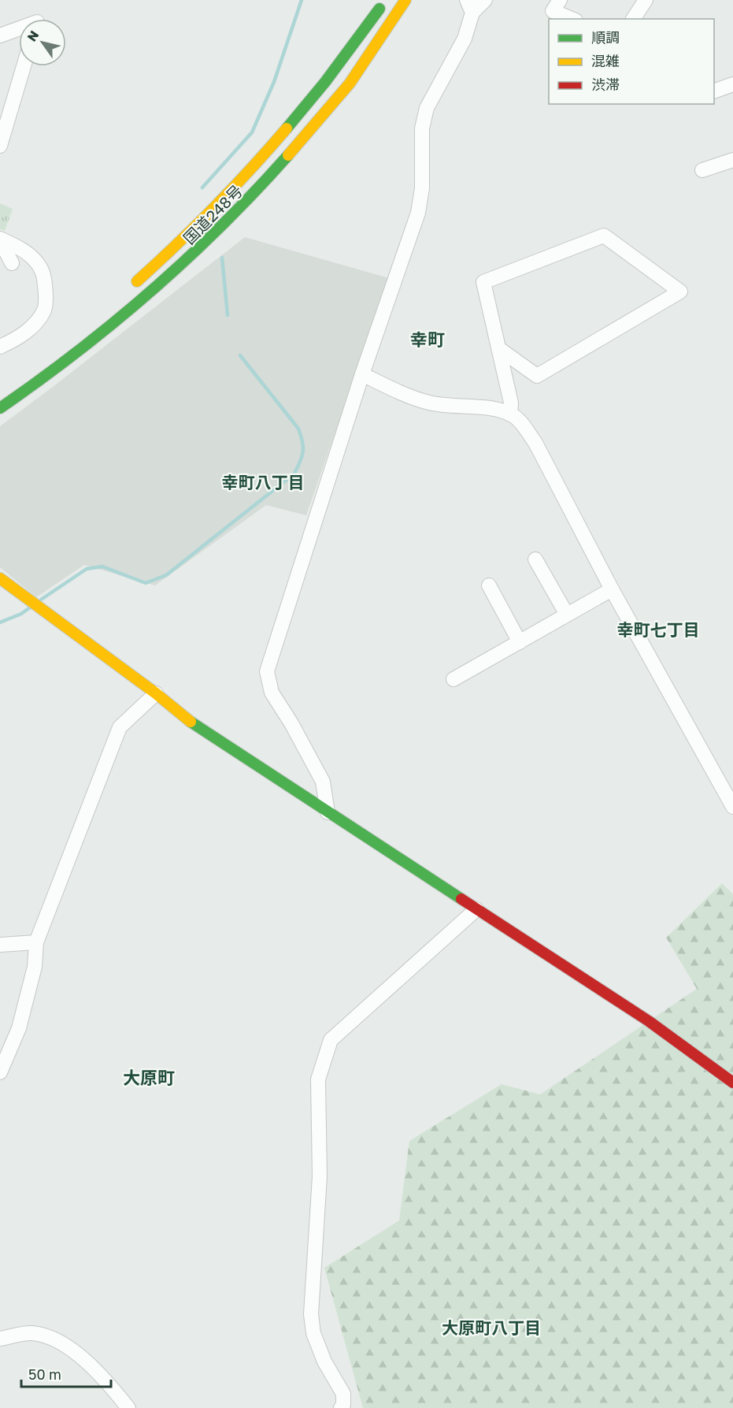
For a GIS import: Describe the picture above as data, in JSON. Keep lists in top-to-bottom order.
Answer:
{
  "streets": {
    "main road": ["国道248号"]
  },
  "districts": [
    "幸町",
    "幸町八丁目",
    "幸町七丁目",
    "大原町",
    "大原町八丁目"
  ],
  "legend": ["順調", "混雑", "渋滞"],
  "scale_bar": "50 m",
  "north": "top left"
}
